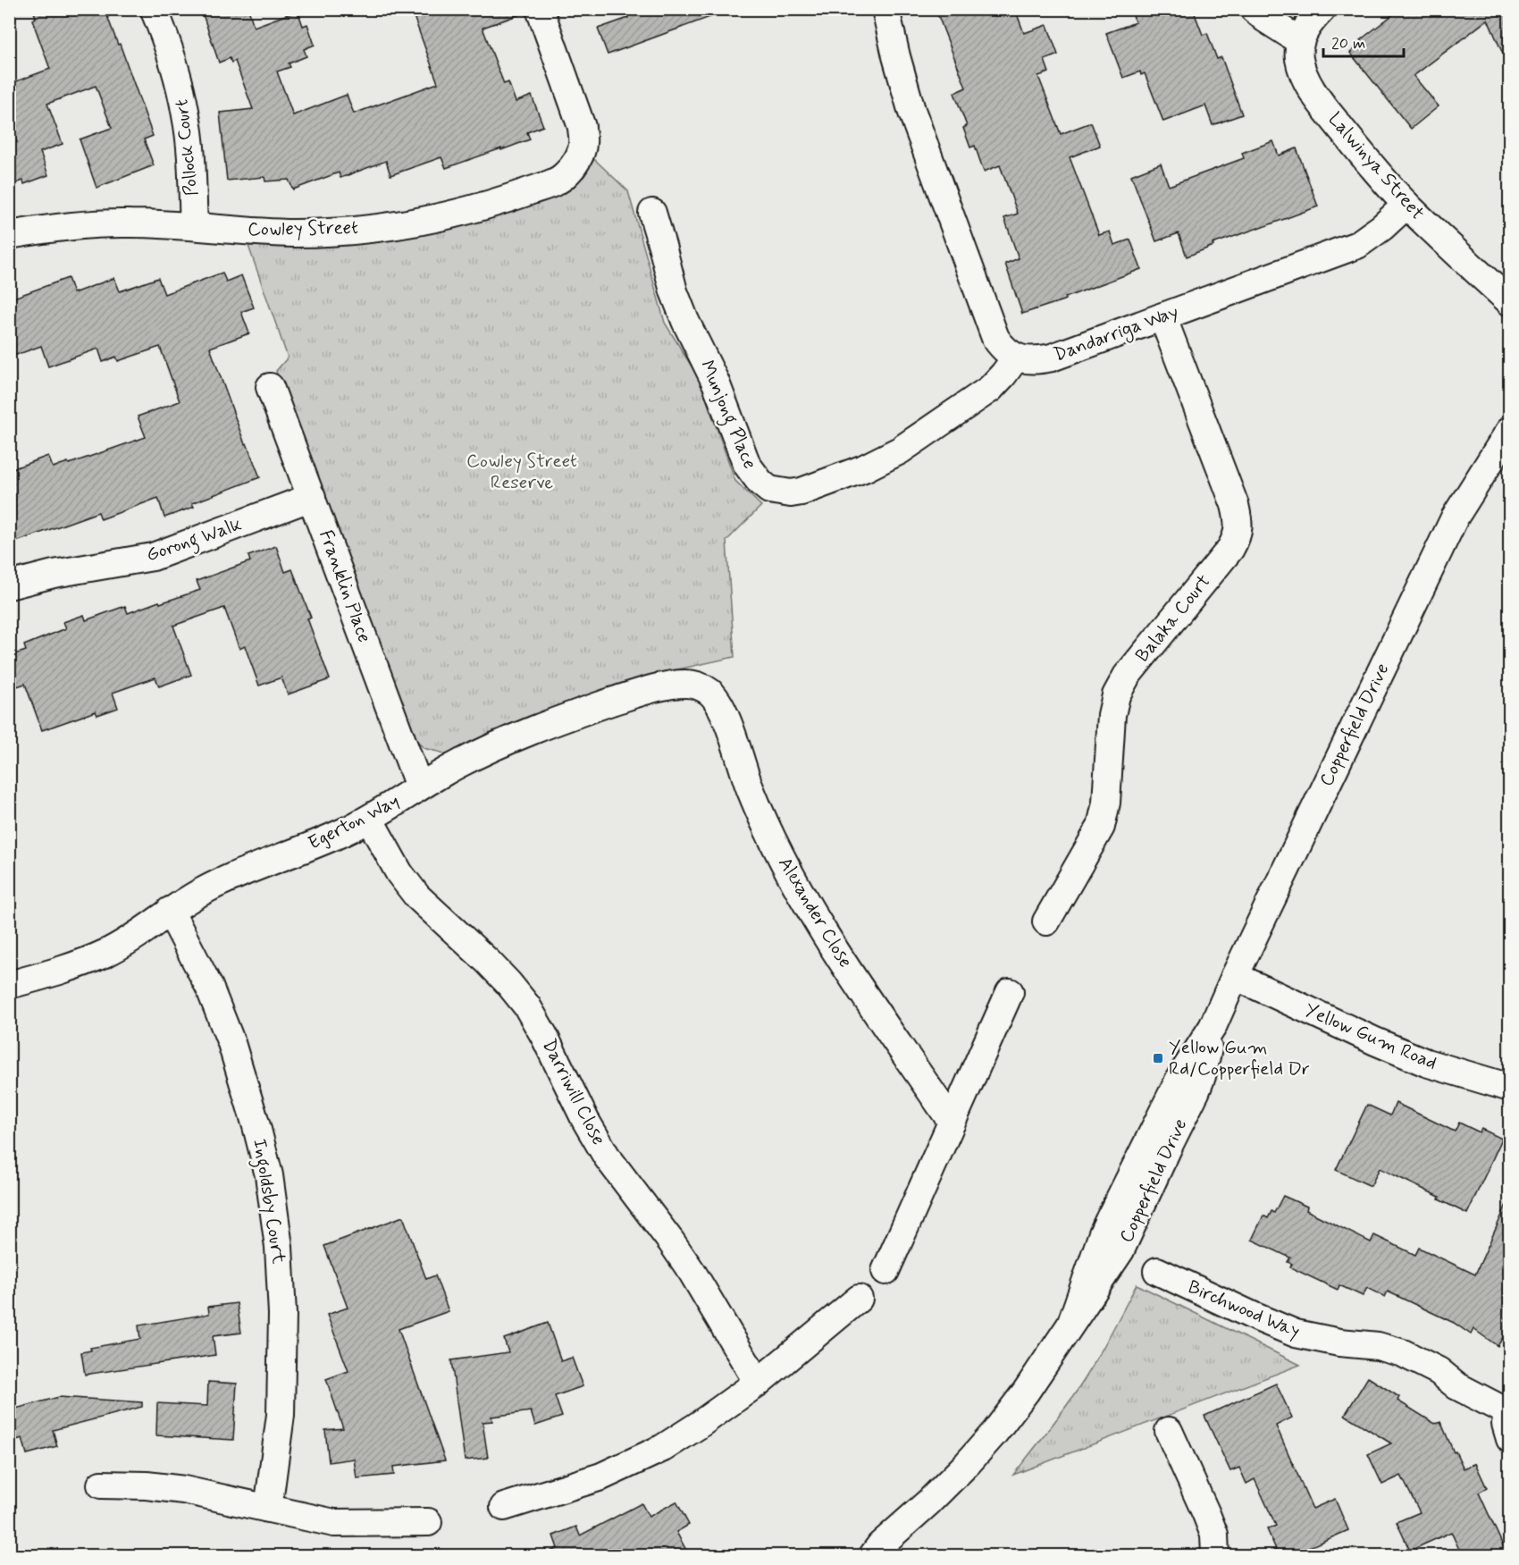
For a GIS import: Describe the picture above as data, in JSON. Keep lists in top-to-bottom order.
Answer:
{
  "streets": {
    "street": [
      "Pollock Court",
      "Lalwinya Street",
      "Cowley Street",
      "Dandarriga Way",
      "Munjong Place",
      "Gorong Walk",
      "Franklin Place",
      "Balaka Court",
      "Copperfield Drive",
      "Egerton Way",
      "Alexander Close",
      "Yellow Gum Road",
      "Darriwill Close",
      "Ingoldsby Court",
      "Birchwood Way"
    ]
  },
  "crossings": [
    ["Pollock Court", "Cowley Street"],
    ["Lalwinya Street", "Dandarriga Way"],
    ["Dandarriga Way", "Munjong Place"],
    ["Dandarriga Way", "Balaka Court"],
    ["Gorong Walk", "Franklin Place"],
    ["Franklin Place", "Egerton Way"],
    ["Copperfield Drive", "Yellow Gum Road"],
    ["Egerton Way", "Alexander Close"],
    ["Egerton Way", "Darriwill Close"],
    ["Egerton Way", "Ingoldsby Court"]
  ],
  "parks": ["Cowley Street Reserve"],
  "places": {
    "transit": ["Yellow Gum Rd/Copperfield Dr"]
  },
  "scale_bar": "20 m"
}
